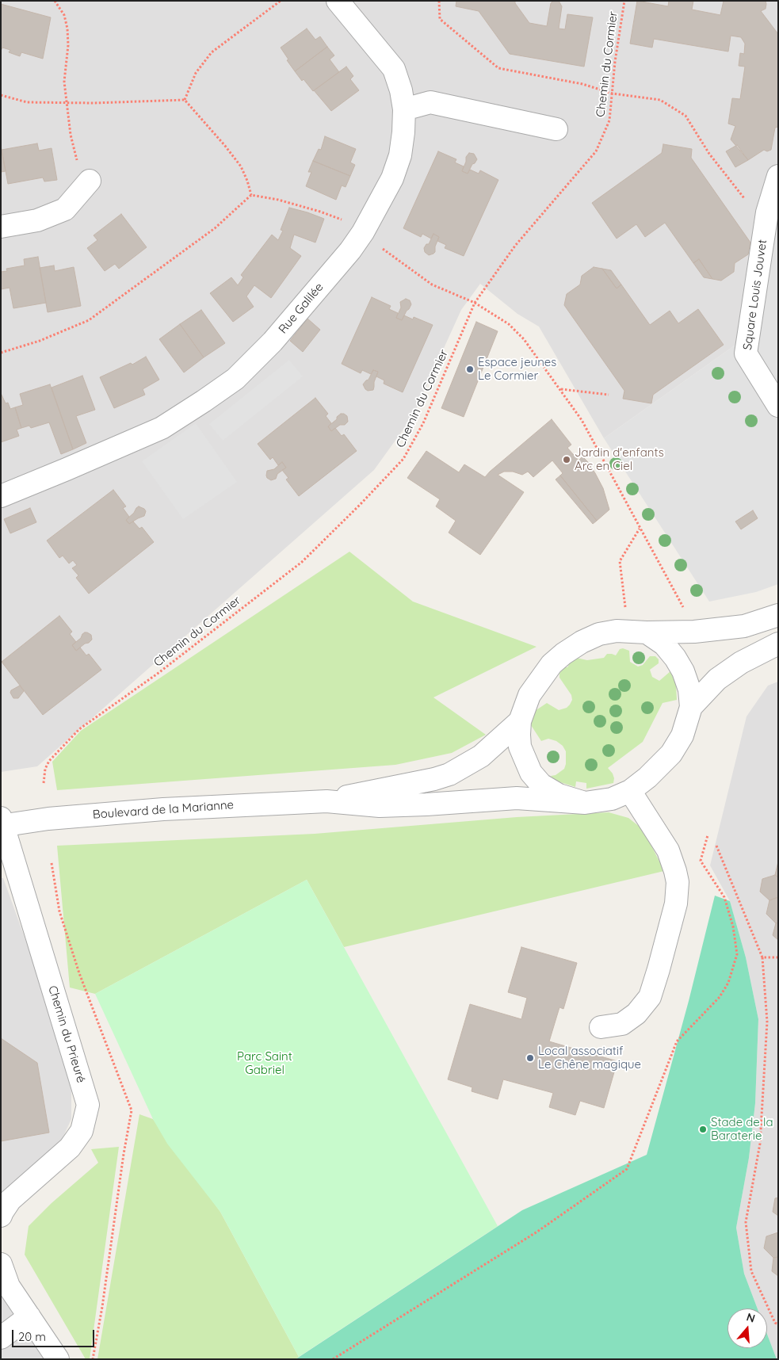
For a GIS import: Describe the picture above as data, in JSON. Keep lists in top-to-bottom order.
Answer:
{
  "streets": {
    "street": [
      "Square Louis Jouvet",
      "Rue Galilée",
      "Boulevard de la Marianne",
      "Chemin du Prieuré"
    ],
    "path": ["Chemin du Cormier"]
  },
  "crossings": [
    ["Boulevard de la Marianne", "Chemin du Prieuré"]
  ],
  "parks": ["Parc Saint Gabriel"],
  "places": [
    "Espace jeunes Le Cormier",
    "Jardin d'enfants Arc en Ciel",
    "Local associatif Le Chêne magique",
    "Stade de la Baraterie"
  ],
  "scale_bar": "20 m",
  "north": "top"
}
